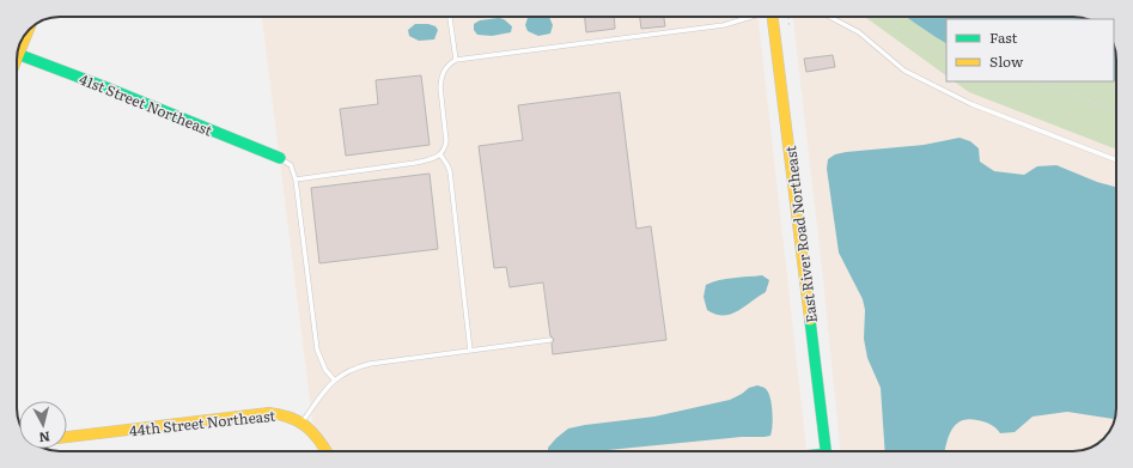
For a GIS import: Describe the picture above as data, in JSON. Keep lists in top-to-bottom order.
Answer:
{
  "streets": {
    "street": ["41st Street Northeast", "East River Road Northeast", "44th Street Northeast"]
  },
  "legend": ["Fast", "Slow"],
  "north": "bottom"
}
